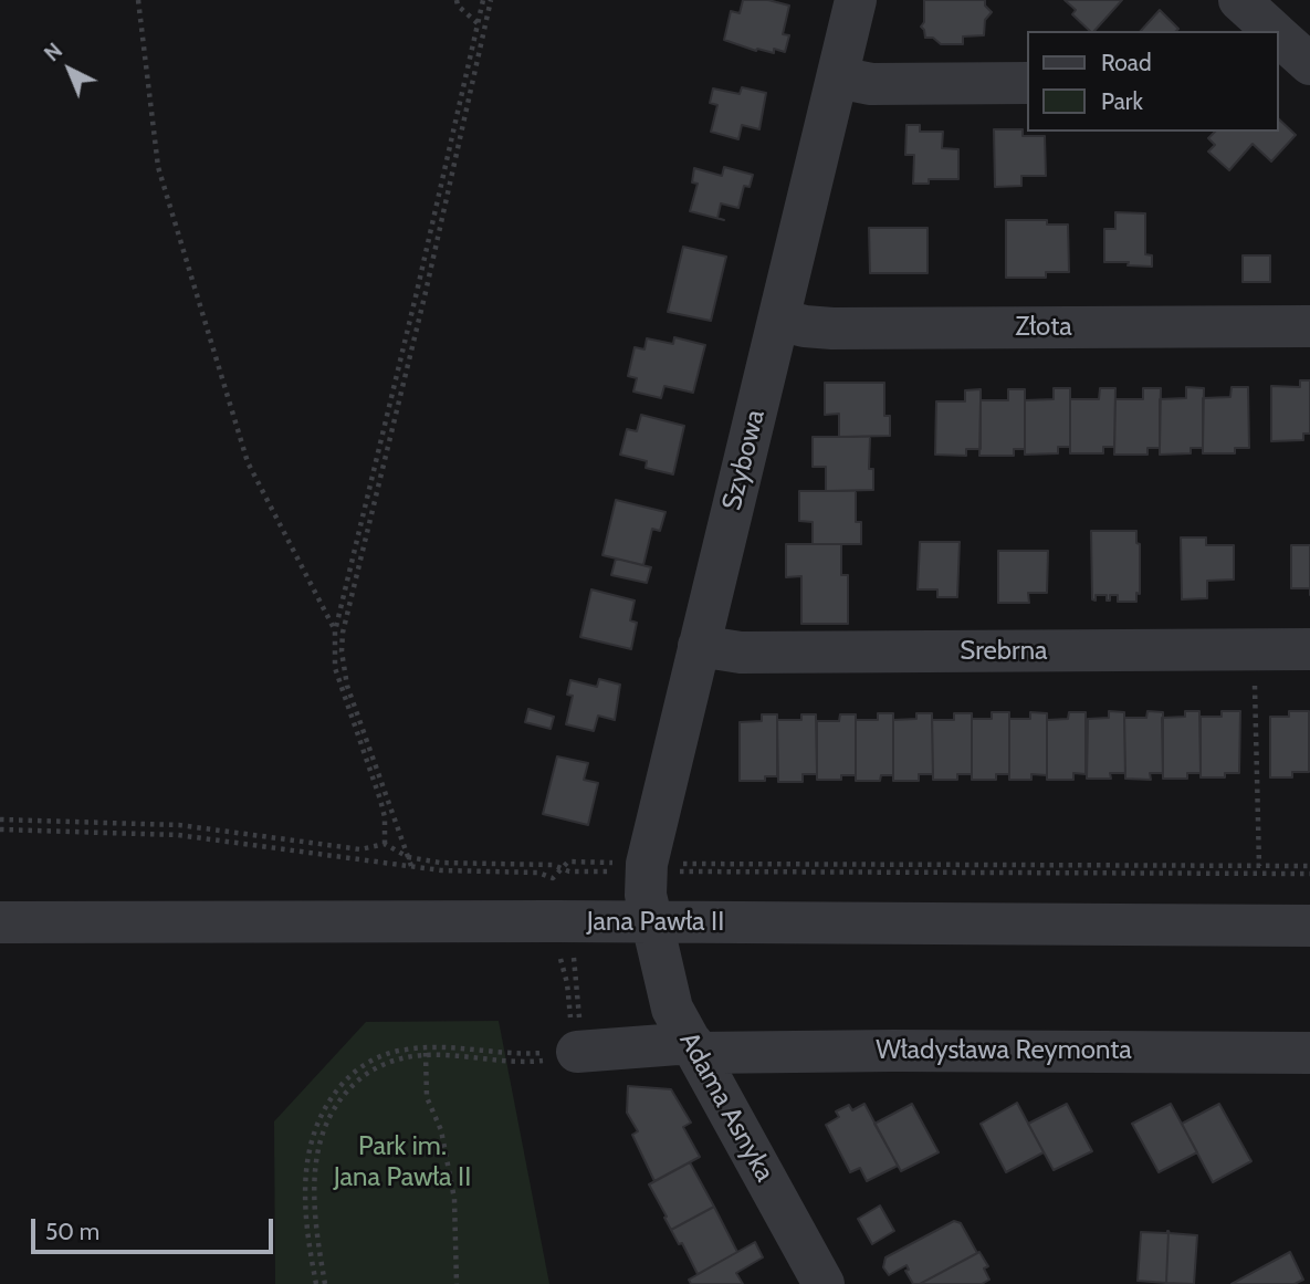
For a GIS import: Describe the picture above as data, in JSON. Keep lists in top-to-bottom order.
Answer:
{
  "streets": {
    "street": [
      "Złota",
      "Szybowa",
      "Srebrna",
      "Jana Pawła II",
      "Władysława Reymonta",
      "Adama Asnyka"
    ]
  },
  "crossings": [
    ["Złota", "Szybowa"],
    ["Szybowa", "Srebrna"],
    ["Szybowa", "Jana Pawła II"],
    ["Szybowa", "Adama Asnyka"],
    ["Jana Pawła II", "Adama Asnyka"],
    ["Władysława Reymonta", "Adama Asnyka"]
  ],
  "parks": ["Park im. Jana Pawła II"],
  "legend": ["Road", "Park"],
  "scale_bar": "50 m",
  "north": "top left"
}
